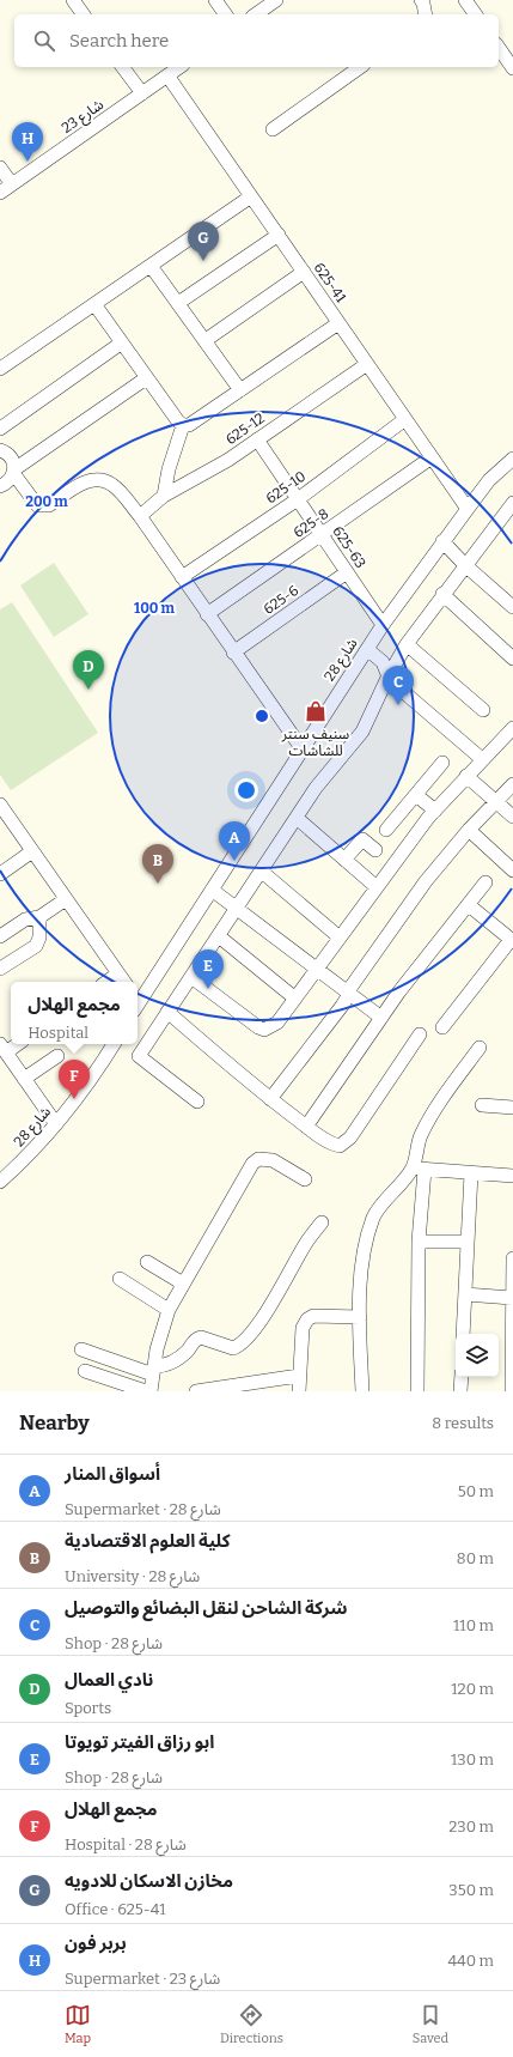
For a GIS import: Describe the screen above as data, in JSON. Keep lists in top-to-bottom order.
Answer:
{
  "streets": {
    "street": [
      "شارع 23",
      "625-41",
      "625-12",
      "625-10",
      "625-8",
      "625-63",
      "625-6",
      "شارع 28"
    ]
  },
  "crossings": [
    ["شارع 23", "625-41"],
    ["625-41", "625-12"],
    ["625-41", "625-10"],
    ["625-41", "625-8"],
    ["625-41", "شارع 28"],
    ["625-12", "625-63"],
    ["625-10", "625-63"],
    ["625-8", "625-63"],
    ["625-63", "625-6"],
    ["625-63", "شارع 28"]
  ],
  "places": {
    "shop": ["سنيف سنتر للشاشات"]
  },
  "page": {
    "search": "Search here",
    "pins": [
      "H",
      "G",
      "D",
      "C",
      "A",
      "B",
      "E",
      "F"
    ],
    "popup": ["مجمع الهلال", "Hospital"],
    "heading": ["Nearby", "8 results"],
    "list": [
      {
        "mark": "A",
        "name": "أسواق المنار",
        "note": "Supermarket · شارع 28",
        "value": "50 m"
      },
      {
        "mark": "B",
        "name": "كلية العلوم الاقتصادية",
        "note": "University · شارع 28",
        "value": "80 m"
      },
      {
        "mark": "C",
        "name": "شركة الشاحن لنقل البضائع والتوصيل",
        "note": "Shop · شارع 28",
        "value": "110 m"
      },
      {
        "mark": "D",
        "name": "نادي العمال",
        "note": "Sports",
        "value": "120 m"
      },
      {
        "mark": "E",
        "name": "ابو رزاق الفيتر تويوتا",
        "note": "Shop · شارع 28",
        "value": "130 m"
      },
      {
        "mark": "F",
        "name": "مجمع الهلال",
        "note": "Hospital · شارع 28",
        "value": "230 m"
      },
      {
        "mark": "G",
        "name": "مخازن الاسكان للادويه",
        "note": "Office · 625-41",
        "value": "350 m"
      },
      {
        "mark": "H",
        "name": "بربر فون",
        "note": "Supermarket · شارع 23",
        "value": "440 m"
      }
    ],
    "nav": ["Map", "Directions", "Saved"]
  },
  "rings": ["200 m", "100 m"]
}
